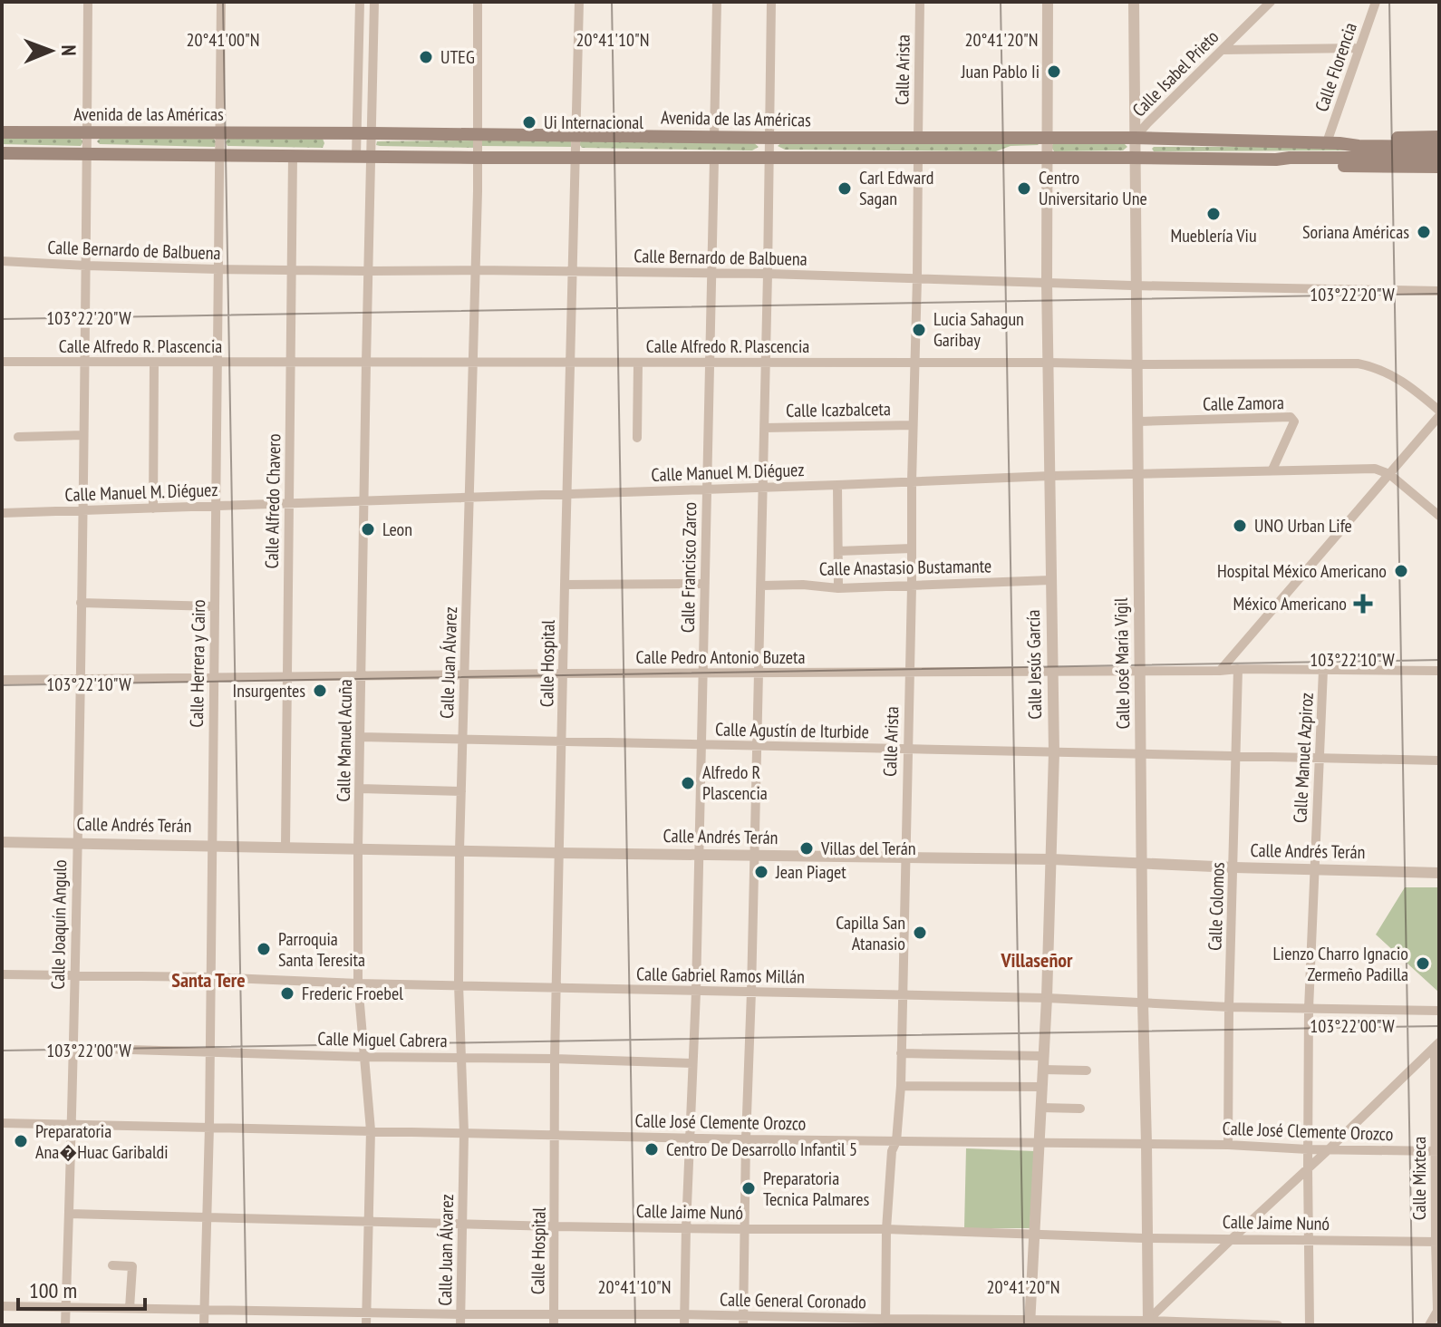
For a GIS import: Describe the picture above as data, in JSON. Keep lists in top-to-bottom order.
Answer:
{
  "streets": {
    "main road": ["Avenida de las Américas"],
    "street": [
      "Calle Florencia",
      "Calle Arista",
      "Calle Isabel Prieto",
      "Calle Bernardo de Balbuena",
      "Calle Alfredo R. Plascencia",
      "Calle Zamora",
      "Calle Icazbalceta",
      "Calle Manuel M. Diéguez",
      "Calle Alfredo Chavero",
      "Calle Francisco Zarco",
      "Calle Anastasio Bustamante",
      "Calle Pedro Antonio Buzeta",
      "Calle Juan Álvarez",
      "Calle Herrera y Cairo",
      "Calle Hospital",
      "Calle José María Vigil",
      "Calle Jesús García",
      "Calle Agustín de Iturbide",
      "Calle Manuel Acuña",
      "Calle Manuel Azpiroz",
      "Calle Andrés Terán",
      "Calle Colomos",
      "Calle Joaquín Angulo",
      "Calle Gabriel Ramos Millán",
      "Calle Miguel Cabrera",
      "Calle José Clemente Orozco",
      "Calle Mixteca",
      "Calle Jaime Nunó",
      "Calle General Coronado"
    ]
  },
  "crossings": [
    ["Calle Florencia", "Avenida de las Américas"],
    ["Calle Arista", "Avenida de las Américas"],
    ["Calle Arista", "Calle Bernardo de Balbuena"],
    ["Calle Arista", "Calle Alfredo R. Plascencia"],
    ["Calle Arista", "Calle Icazbalceta"],
    ["Calle Arista", "Calle Manuel M. Diéguez"],
    ["Calle Arista", "Calle Anastasio Bustamante"],
    ["Calle Arista", "Calle Pedro Antonio Buzeta"],
    ["Calle Arista", "Calle Agustín de Iturbide"],
    ["Calle Arista", "Calle Andrés Terán"],
    ["Calle Arista", "Calle Gabriel Ramos Millán"],
    ["Calle Arista", "Calle José Clemente Orozco"],
    ["Calle Arista", "Calle Jaime Nunó"],
    ["Calle Arista", "Calle General Coronado"],
    ["Calle Isabel Prieto", "Avenida de las Américas"],
    ["Calle Isabel Prieto", "Calle José María Vigil"],
    ["Avenida de las Américas", "Calle Alfredo Chavero"],
    ["Avenida de las Américas", "Calle Francisco Zarco"],
    ["Avenida de las Américas", "Calle Juan Álvarez"],
    ["Avenida de las Américas", "Calle Herrera y Cairo"],
    ["Avenida de las Américas", "Calle Hospital"],
    ["Avenida de las Américas", "Calle José María Vigil"],
    ["Avenida de las Américas", "Calle Jesús García"],
    ["Avenida de las Américas", "Calle Manuel Acuña"],
    ["Avenida de las Américas", "Calle Joaquín Angulo"],
    ["Calle Bernardo de Balbuena", "Calle Alfredo Chavero"],
    ["Calle Bernardo de Balbuena", "Calle Francisco Zarco"],
    ["Calle Bernardo de Balbuena", "Calle Juan Álvarez"],
    ["Calle Bernardo de Balbuena", "Calle Herrera y Cairo"],
    ["Calle Bernardo de Balbuena", "Calle Hospital"],
    ["Calle Bernardo de Balbuena", "Calle José María Vigil"],
    ["Calle Bernardo de Balbuena", "Calle Jesús García"],
    ["Calle Bernardo de Balbuena", "Calle Manuel Acuña"],
    ["Calle Bernardo de Balbuena", "Calle Joaquín Angulo"],
    ["Calle Alfredo R. Plascencia", "Calle Alfredo Chavero"],
    ["Calle Alfredo R. Plascencia", "Calle Francisco Zarco"],
    ["Calle Alfredo R. Plascencia", "Calle Juan Álvarez"],
    ["Calle Alfredo R. Plascencia", "Calle Herrera y Cairo"],
    ["Calle Alfredo R. Plascencia", "Calle Hospital"],
    ["Calle Alfredo R. Plascencia", "Calle José María Vigil"],
    ["Calle Alfredo R. Plascencia", "Calle Jesús García"],
    ["Calle Alfredo R. Plascencia", "Calle Manuel Acuña"],
    ["Calle Alfredo R. Plascencia", "Calle Joaquín Angulo"],
    ["Calle Zamora", "Calle Manuel M. Diéguez"],
    ["Calle Zamora", "Calle José María Vigil"],
    ["Calle Manuel M. Diéguez", "Calle Alfredo Chavero"],
    ["Calle Manuel M. Diéguez", "Calle Francisco Zarco"],
    ["Calle Manuel M. Diéguez", "Calle Juan Álvarez"],
    ["Calle Manuel M. Diéguez", "Calle Herrera y Cairo"],
    ["Calle Manuel M. Diéguez", "Calle Hospital"],
    ["Calle Manuel M. Diéguez", "Calle José María Vigil"],
    ["Calle Manuel M. Diéguez", "Calle Jesús García"],
    ["Calle Manuel M. Diéguez", "Calle Manuel Acuña"],
    ["Calle Manuel M. Diéguez", "Calle Joaquín Angulo"],
    ["Calle Alfredo Chavero", "Calle Pedro Antonio Buzeta"],
    ["Calle Alfredo Chavero", "Calle Andrés Terán"],
    ["Calle Francisco Zarco", "Calle Pedro Antonio Buzeta"],
    ["Calle Francisco Zarco", "Calle Agustín de Iturbide"],
    ["Calle Francisco Zarco", "Calle Andrés Terán"],
    ["Calle Francisco Zarco", "Calle Gabriel Ramos Millán"],
    ["Calle Francisco Zarco", "Calle Miguel Cabrera"],
    ["Calle Francisco Zarco", "Calle José Clemente Orozco"],
    ["Calle Francisco Zarco", "Calle Jaime Nunó"],
    ["Calle Francisco Zarco", "Calle General Coronado"],
    ["Calle Anastasio Bustamante", "Calle Jesús García"],
    ["Calle Pedro Antonio Buzeta", "Calle Juan Álvarez"],
    ["Calle Pedro Antonio Buzeta", "Calle Herrera y Cairo"],
    ["Calle Pedro Antonio Buzeta", "Calle Hospital"],
    ["Calle Pedro Antonio Buzeta", "Calle José María Vigil"],
    ["Calle Pedro Antonio Buzeta", "Calle Jesús García"],
    ["Calle Pedro Antonio Buzeta", "Calle Manuel Acuña"],
    ["Calle Pedro Antonio Buzeta", "Calle Manuel Azpiroz"],
    ["Calle Pedro Antonio Buzeta", "Calle Colomos"],
    ["Calle Pedro Antonio Buzeta", "Calle Joaquín Angulo"],
    ["Calle Juan Álvarez", "Calle Agustín de Iturbide"],
    ["Calle Juan Álvarez", "Calle Andrés Terán"],
    ["Calle Juan Álvarez", "Calle Gabriel Ramos Millán"],
    ["Calle Juan Álvarez", "Calle Miguel Cabrera"],
    ["Calle Juan Álvarez", "Calle José Clemente Orozco"],
    ["Calle Juan Álvarez", "Calle Jaime Nunó"],
    ["Calle Juan Álvarez", "Calle General Coronado"],
    ["Calle Herrera y Cairo", "Calle Andrés Terán"],
    ["Calle Herrera y Cairo", "Calle Gabriel Ramos Millán"],
    ["Calle Herrera y Cairo", "Calle Miguel Cabrera"],
    ["Calle Herrera y Cairo", "Calle José Clemente Orozco"],
    ["Calle Herrera y Cairo", "Calle Jaime Nunó"],
    ["Calle Herrera y Cairo", "Calle General Coronado"],
    ["Calle Hospital", "Calle Agustín de Iturbide"],
    ["Calle Hospital", "Calle Andrés Terán"],
    ["Calle Hospital", "Calle Gabriel Ramos Millán"],
    ["Calle Hospital", "Calle Miguel Cabrera"],
    ["Calle Hospital", "Calle José Clemente Orozco"],
    ["Calle Hospital", "Calle Jaime Nunó"],
    ["Calle Hospital", "Calle General Coronado"],
    ["Calle José María Vigil", "Calle Agustín de Iturbide"],
    ["Calle José María Vigil", "Calle Andrés Terán"],
    ["Calle José María Vigil", "Calle Gabriel Ramos Millán"],
    ["Calle José María Vigil", "Calle José Clemente Orozco"],
    ["Calle José María Vigil", "Calle Jaime Nunó"],
    ["Calle José María Vigil", "Calle General Coronado"],
    ["Calle Jesús García", "Calle Agustín de Iturbide"],
    ["Calle Jesús García", "Calle Andrés Terán"],
    ["Calle Jesús García", "Calle Gabriel Ramos Millán"],
    ["Calle Jesús García", "Calle José Clemente Orozco"],
    ["Calle Jesús García", "Calle Jaime Nunó"],
    ["Calle Jesús García", "Calle General Coronado"],
    ["Calle Agustín de Iturbide", "Calle Manuel Acuña"],
    ["Calle Agustín de Iturbide", "Calle Manuel Azpiroz"],
    ["Calle Agustín de Iturbide", "Calle Colomos"],
    ["Calle Manuel Acuña", "Calle Andrés Terán"],
    ["Calle Manuel Acuña", "Calle Gabriel Ramos Millán"],
    ["Calle Manuel Acuña", "Calle Miguel Cabrera"],
    ["Calle Manuel Acuña", "Calle José Clemente Orozco"],
    ["Calle Manuel Acuña", "Calle Jaime Nunó"],
    ["Calle Manuel Acuña", "Calle General Coronado"],
    ["Calle Manuel Azpiroz", "Calle Andrés Terán"],
    ["Calle Manuel Azpiroz", "Calle Gabriel Ramos Millán"],
    ["Calle Manuel Azpiroz", "Calle José Clemente Orozco"],
    ["Calle Manuel Azpiroz", "Calle Jaime Nunó"],
    ["Calle Andrés Terán", "Calle Colomos"],
    ["Calle Andrés Terán", "Calle Joaquín Angulo"],
    ["Calle Colomos", "Calle Gabriel Ramos Millán"],
    ["Calle Colomos", "Calle José Clemente Orozco"],
    ["Calle Joaquín Angulo", "Calle Gabriel Ramos Millán"],
    ["Calle Joaquín Angulo", "Calle Miguel Cabrera"],
    ["Calle Joaquín Angulo", "Calle José Clemente Orozco"],
    ["Calle Joaquín Angulo", "Calle Jaime Nunó"],
    ["Calle Joaquín Angulo", "Calle General Coronado"],
    ["Calle José Clemente Orozco", "Calle Mixteca"],
    ["Calle Mixteca", "Calle Jaime Nunó"]
  ],
  "districts": ["Villaseñor", "Santa Tere"],
  "places": {
    "other": [
      "UTEG",
      "Juan Pablo Ii",
      "Ui Internacional",
      "Carl Edward Sagan",
      "Centro Universitario Une",
      "Mueblería Viu",
      "Soriana Américas",
      "Lucia Sahagun Garibay",
      "UNO Urban Life",
      "Leon",
      "Hospital México Americano",
      "Insurgentes",
      "Alfredo R Plascencia",
      "Villas del Terán",
      "Jean Piaget",
      "Capilla San Atanasio",
      "Parroquia Santa Teresita",
      "Lienzo Charro Ignacio Zermeño Padilla",
      "Frederic Froebel",
      "Preparatoria Ana�Huac Garibaldi",
      "Centro De Desarrollo Infantil 5",
      "Preparatoria Tecnica Palmares"
    ],
    "health": ["México Americano"]
  },
  "scale_bar": "100 m",
  "north": "right",
  "coordinates": [
    "20°41'00\"N",
    "20°41'10\"N",
    "20°41'20\"N",
    "103°22'20\"W",
    "103°22'10\"W",
    "103°22'00\"W"
  ]
}
